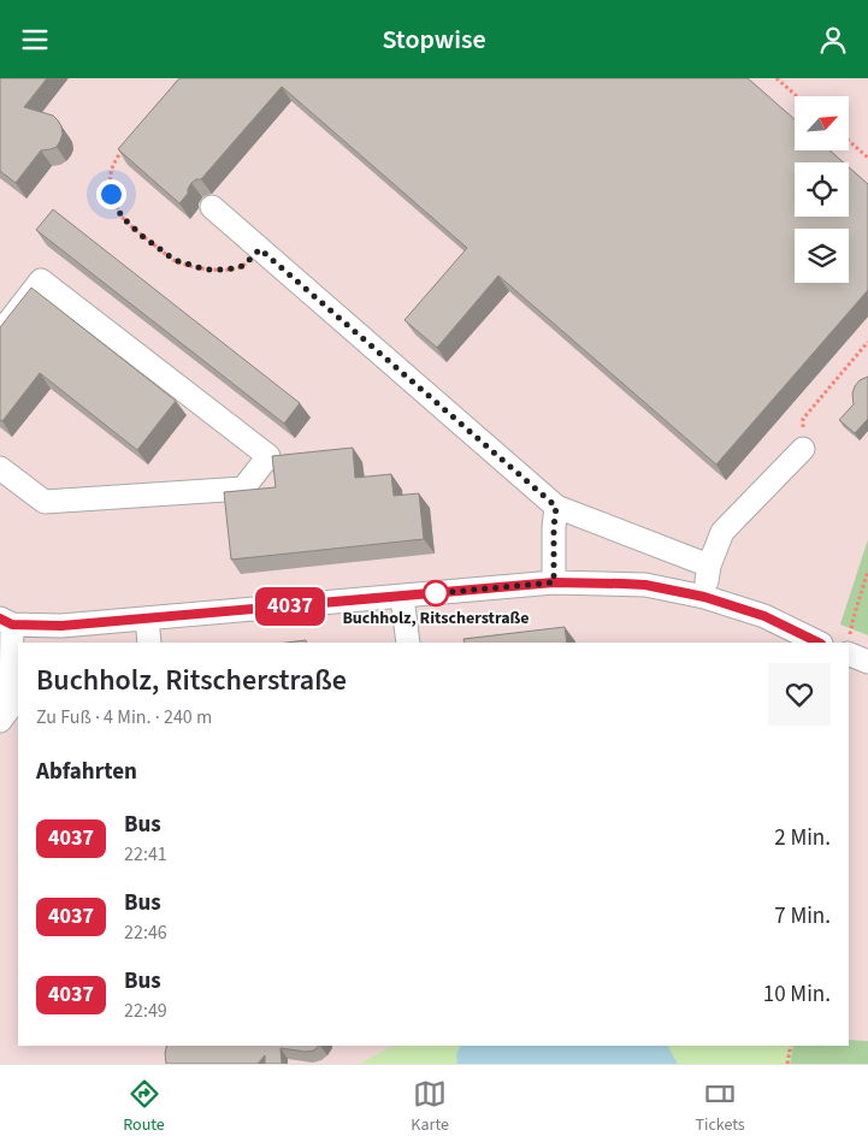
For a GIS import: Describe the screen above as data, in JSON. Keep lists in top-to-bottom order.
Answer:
{
  "places": ["Buchholz, Ritscherstraße"],
  "lines": ["bus line 4037"],
  "north": "top right",
  "page": {
    "header": "Stopwise",
    "on_map": "4037",
    "heading": [
      ["Buchholz, Ritscherstraße", "Zu Fuß · 4 Min. · 240 m"],
      "Abfahrten"
    ],
    "list": [
      {
        "mark": "4037",
        "name": "Bus",
        "note": "22:41",
        "value": "2 Min."
      },
      {
        "mark": "4037",
        "name": "Bus",
        "note": "22:46",
        "value": "7 Min."
      },
      {
        "mark": "4037",
        "name": "Bus",
        "note": "22:49",
        "value": "10 Min."
      }
    ],
    "tabs": ["Route", "Karte", "Tickets"]
  }
}
